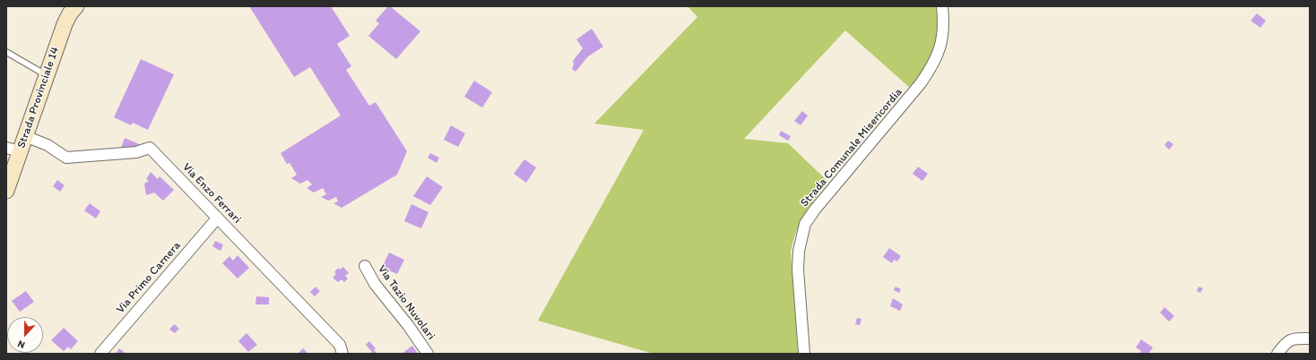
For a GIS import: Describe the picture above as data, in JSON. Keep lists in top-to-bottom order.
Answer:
{
  "streets": {
    "main road": ["Strada Provinciale 14"],
    "street": [
      "Strada Comunale Misericordia",
      "Via Enzo Ferrari",
      "Via Primo Carnera",
      "Via Tazio Nuvolari"
    ]
  },
  "crossings": [
    ["Strada Provinciale 14", "Via Enzo Ferrari"],
    ["Via Enzo Ferrari", "Via Primo Carnera"]
  ],
  "north": "bottom"
}
